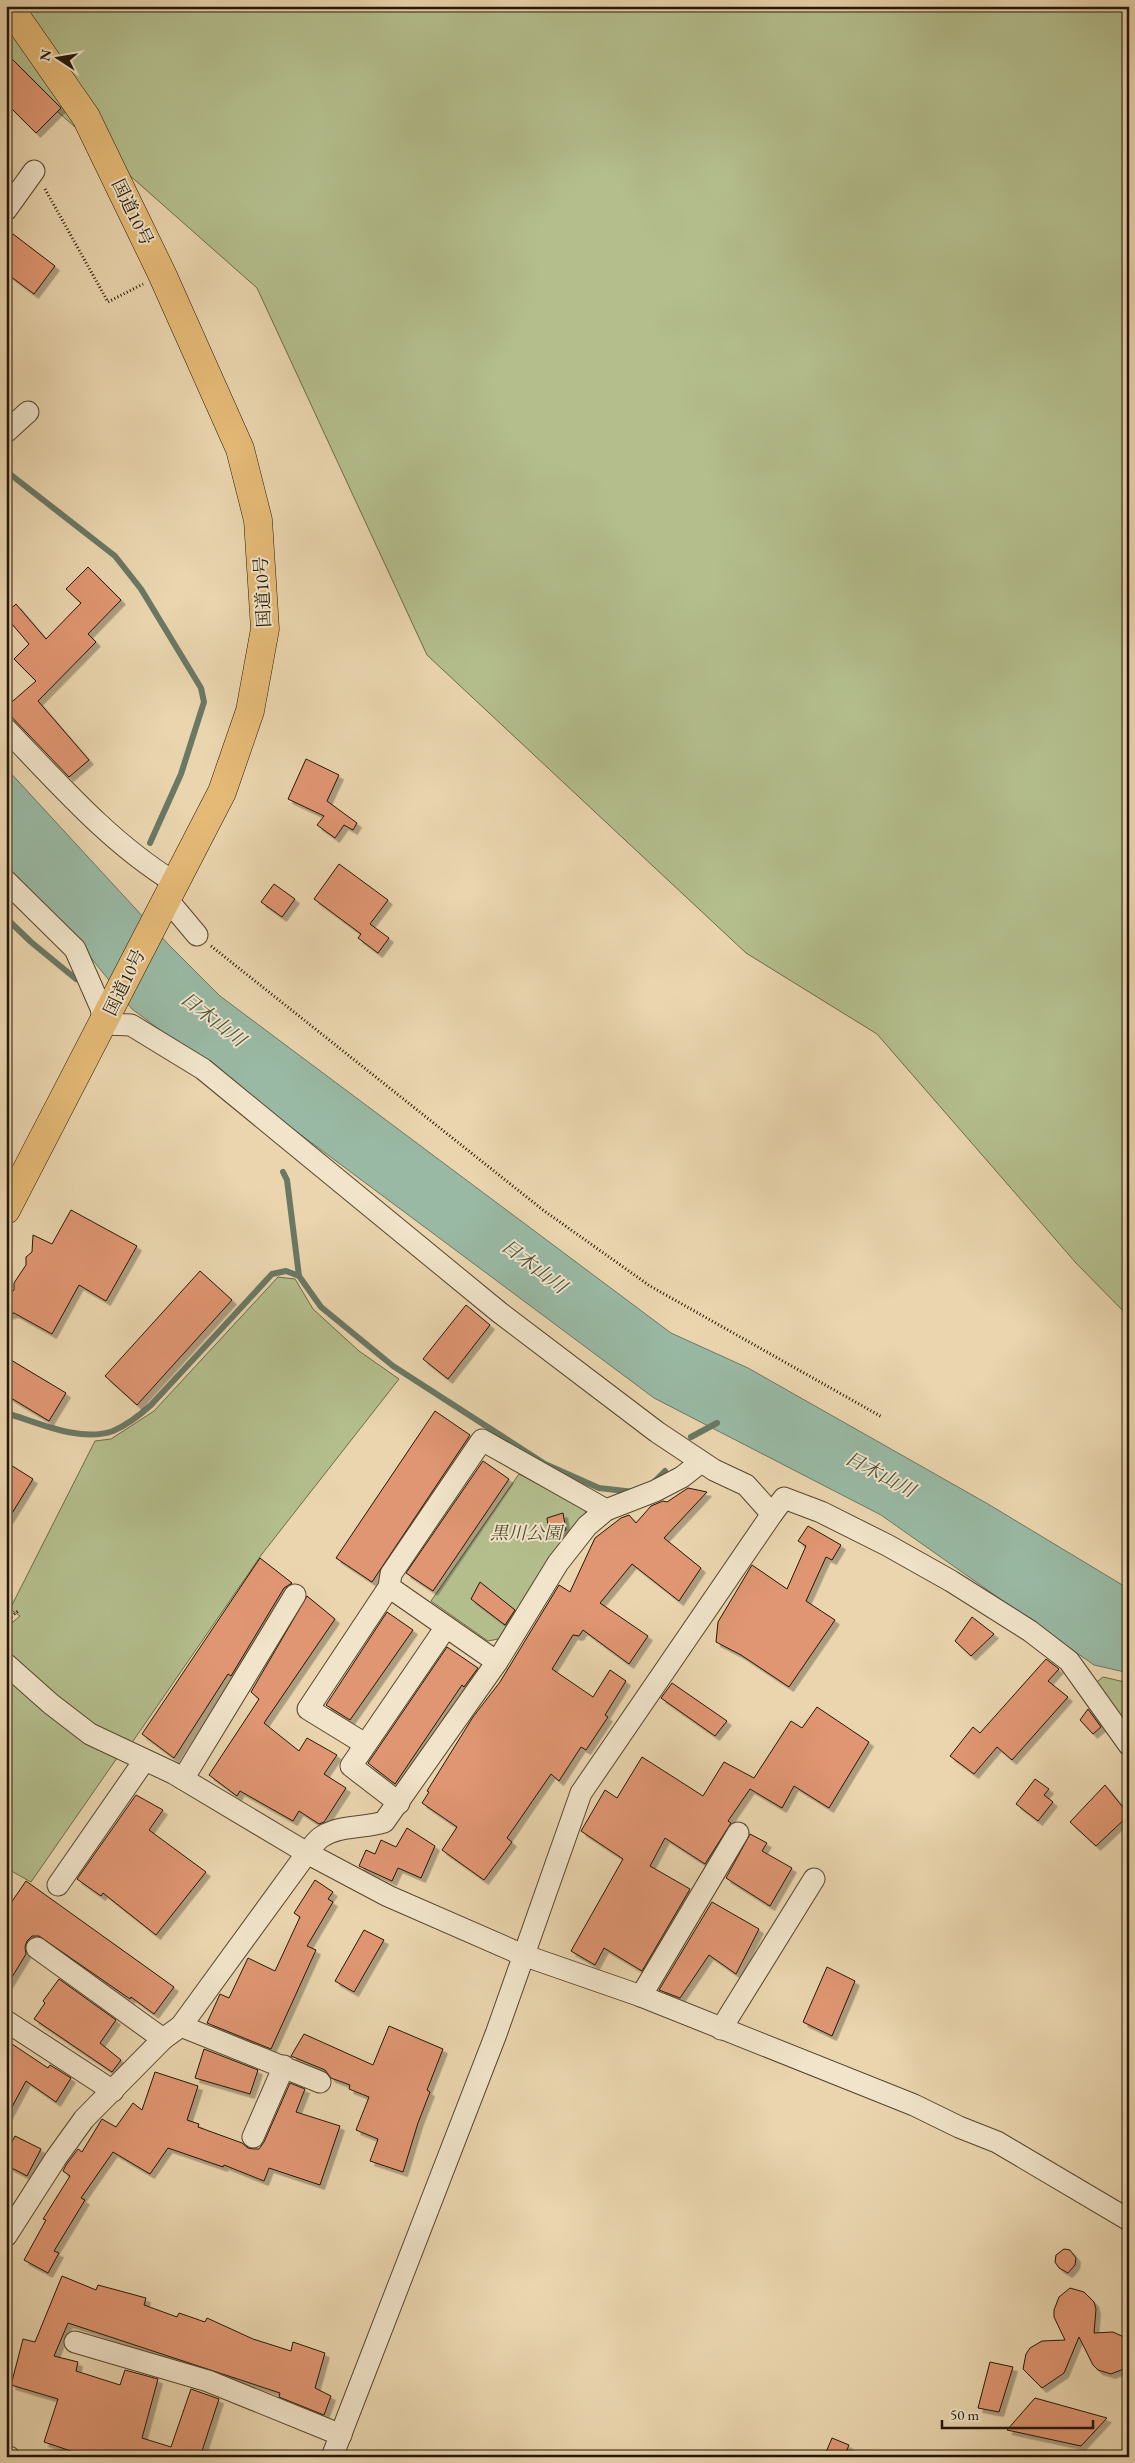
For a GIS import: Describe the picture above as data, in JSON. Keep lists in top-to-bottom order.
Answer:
{
  "streets": {
    "highway": ["国道10号"]
  },
  "water": ["日木山川"],
  "parks": ["黒川公園"],
  "scale_bar": "50 m",
  "north": "left"
}
